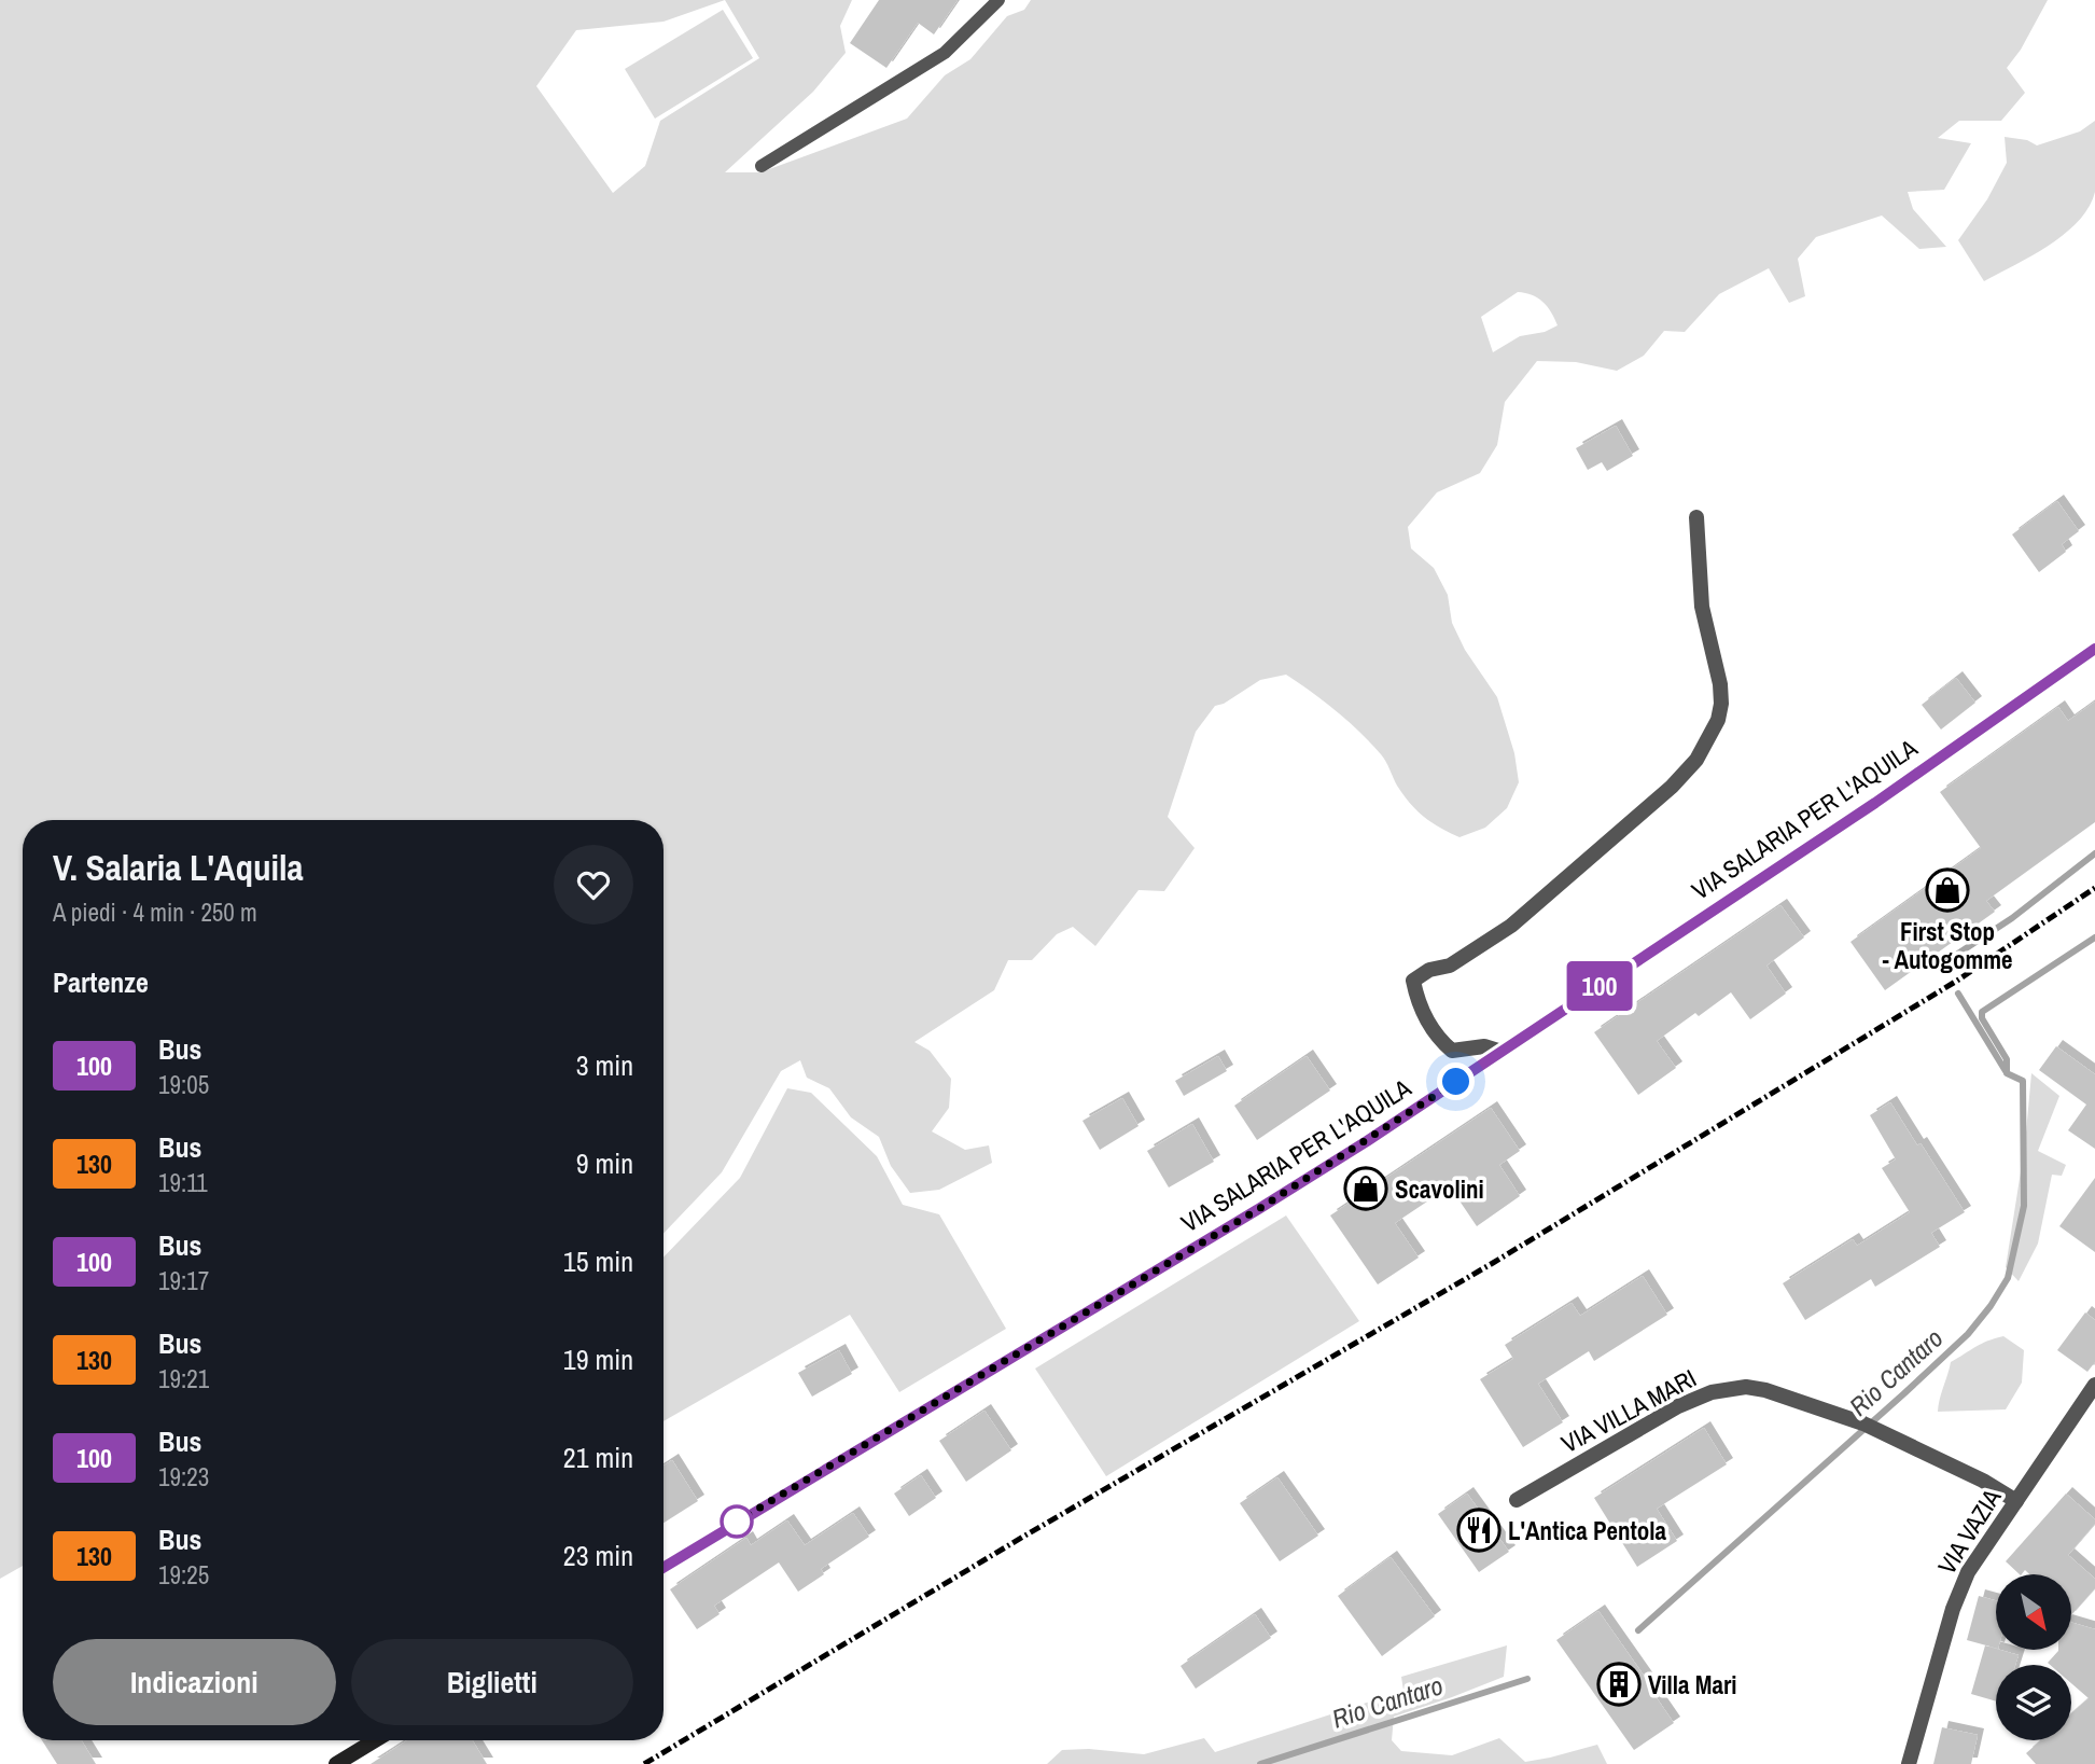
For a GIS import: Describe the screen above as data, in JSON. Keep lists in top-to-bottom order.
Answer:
{
  "streets": {
    "main road": ["VIA SALARIA PER L'AQUILA"],
    "street": ["VIA VILLA MARI", "VIA VAZIA"]
  },
  "crossings": [
    ["VIA VILLA MARI", "VIA VAZIA"]
  ],
  "water": ["Rio Cantaro"],
  "places": {
    "shop": ["First Stop - Autogomme", "Scavolini"],
    "restaurant": ["L'Antica Pentola"],
    "building": ["Villa Mari"]
  },
  "lines": ["bus line 100"],
  "north": "bottom right",
  "page": {
    "on_map": "100",
    "heading": [
      ["V. Salaria L'Aquila", "A piedi · 4 min · 250 m"],
      "Partenze"
    ],
    "list": [
      {
        "mark": "100",
        "name": "Bus",
        "note": "19:05",
        "value": "3 min"
      },
      {
        "mark": "130",
        "name": "Bus",
        "note": "19:11",
        "value": "9 min"
      },
      {
        "mark": "100",
        "name": "Bus",
        "note": "19:17",
        "value": "15 min"
      },
      {
        "mark": "130",
        "name": "Bus",
        "note": "19:21",
        "value": "19 min"
      },
      {
        "mark": "100",
        "name": "Bus",
        "note": "19:23",
        "value": "21 min"
      },
      {
        "mark": "130",
        "name": "Bus",
        "note": "19:25",
        "value": "23 min"
      }
    ],
    "buttons": ["Indicazioni", "Biglietti"]
  }
}
